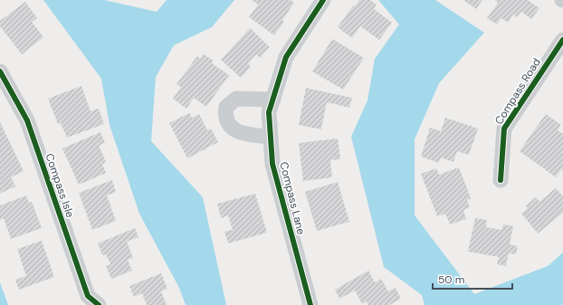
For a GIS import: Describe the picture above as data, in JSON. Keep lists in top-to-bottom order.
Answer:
{
  "streets": {
    "street": ["Compass Road", "Compass Isle", "Compass Lane"]
  },
  "scale_bar": "50 m"
}
